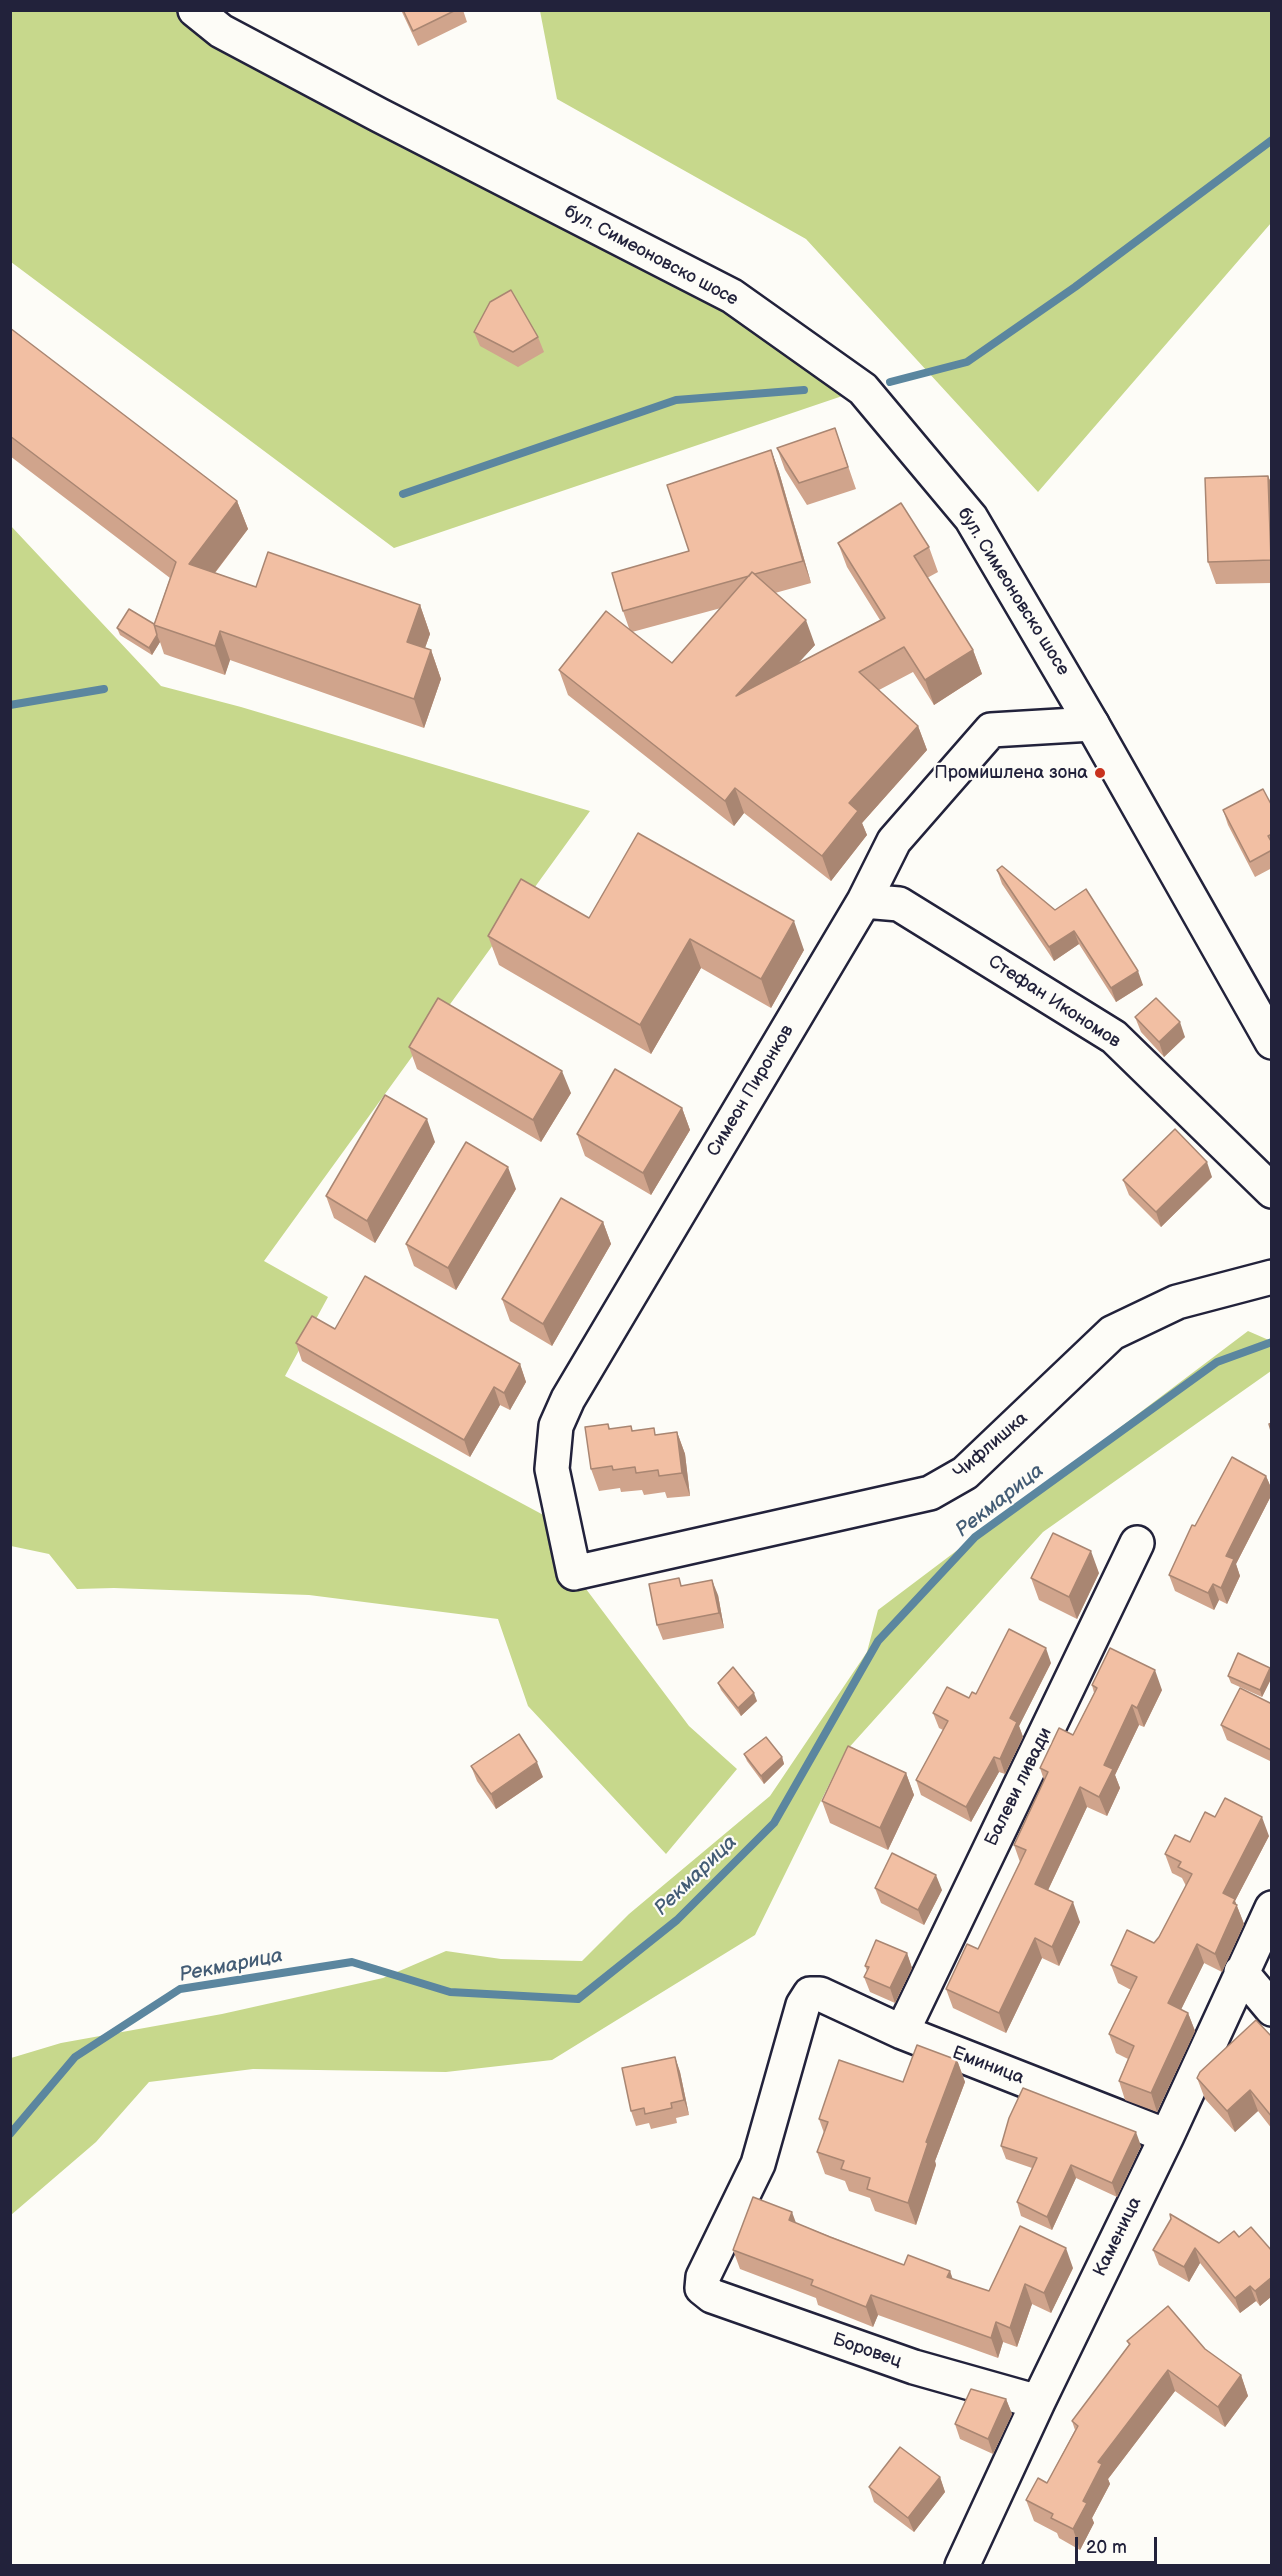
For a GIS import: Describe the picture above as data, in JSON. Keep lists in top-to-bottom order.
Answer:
{
  "streets": {
    "street": [
      "бул. Симеоновско шосе",
      "Стефан Икономов",
      "Симеон Пиронков",
      "Чифлишка",
      "Балеви ливади",
      "Еминица",
      "Каменица",
      "Боровец"
    ]
  },
  "crossings": [
    ["бул. Симеоновско шосе", "Симеон Пиронков"],
    ["Стефан Икономов", "Симеон Пиронков"],
    ["Симеон Пиронков", "Чифлишка"],
    ["Балеви ливади", "Еминица"],
    ["Еминица", "Каменица"],
    ["Еминица", "Боровец"],
    ["Каменица", "Боровец"]
  ],
  "water": ["Рекмарица"],
  "places": ["Промишлена зона"],
  "scale_bar": "20 m"
}
